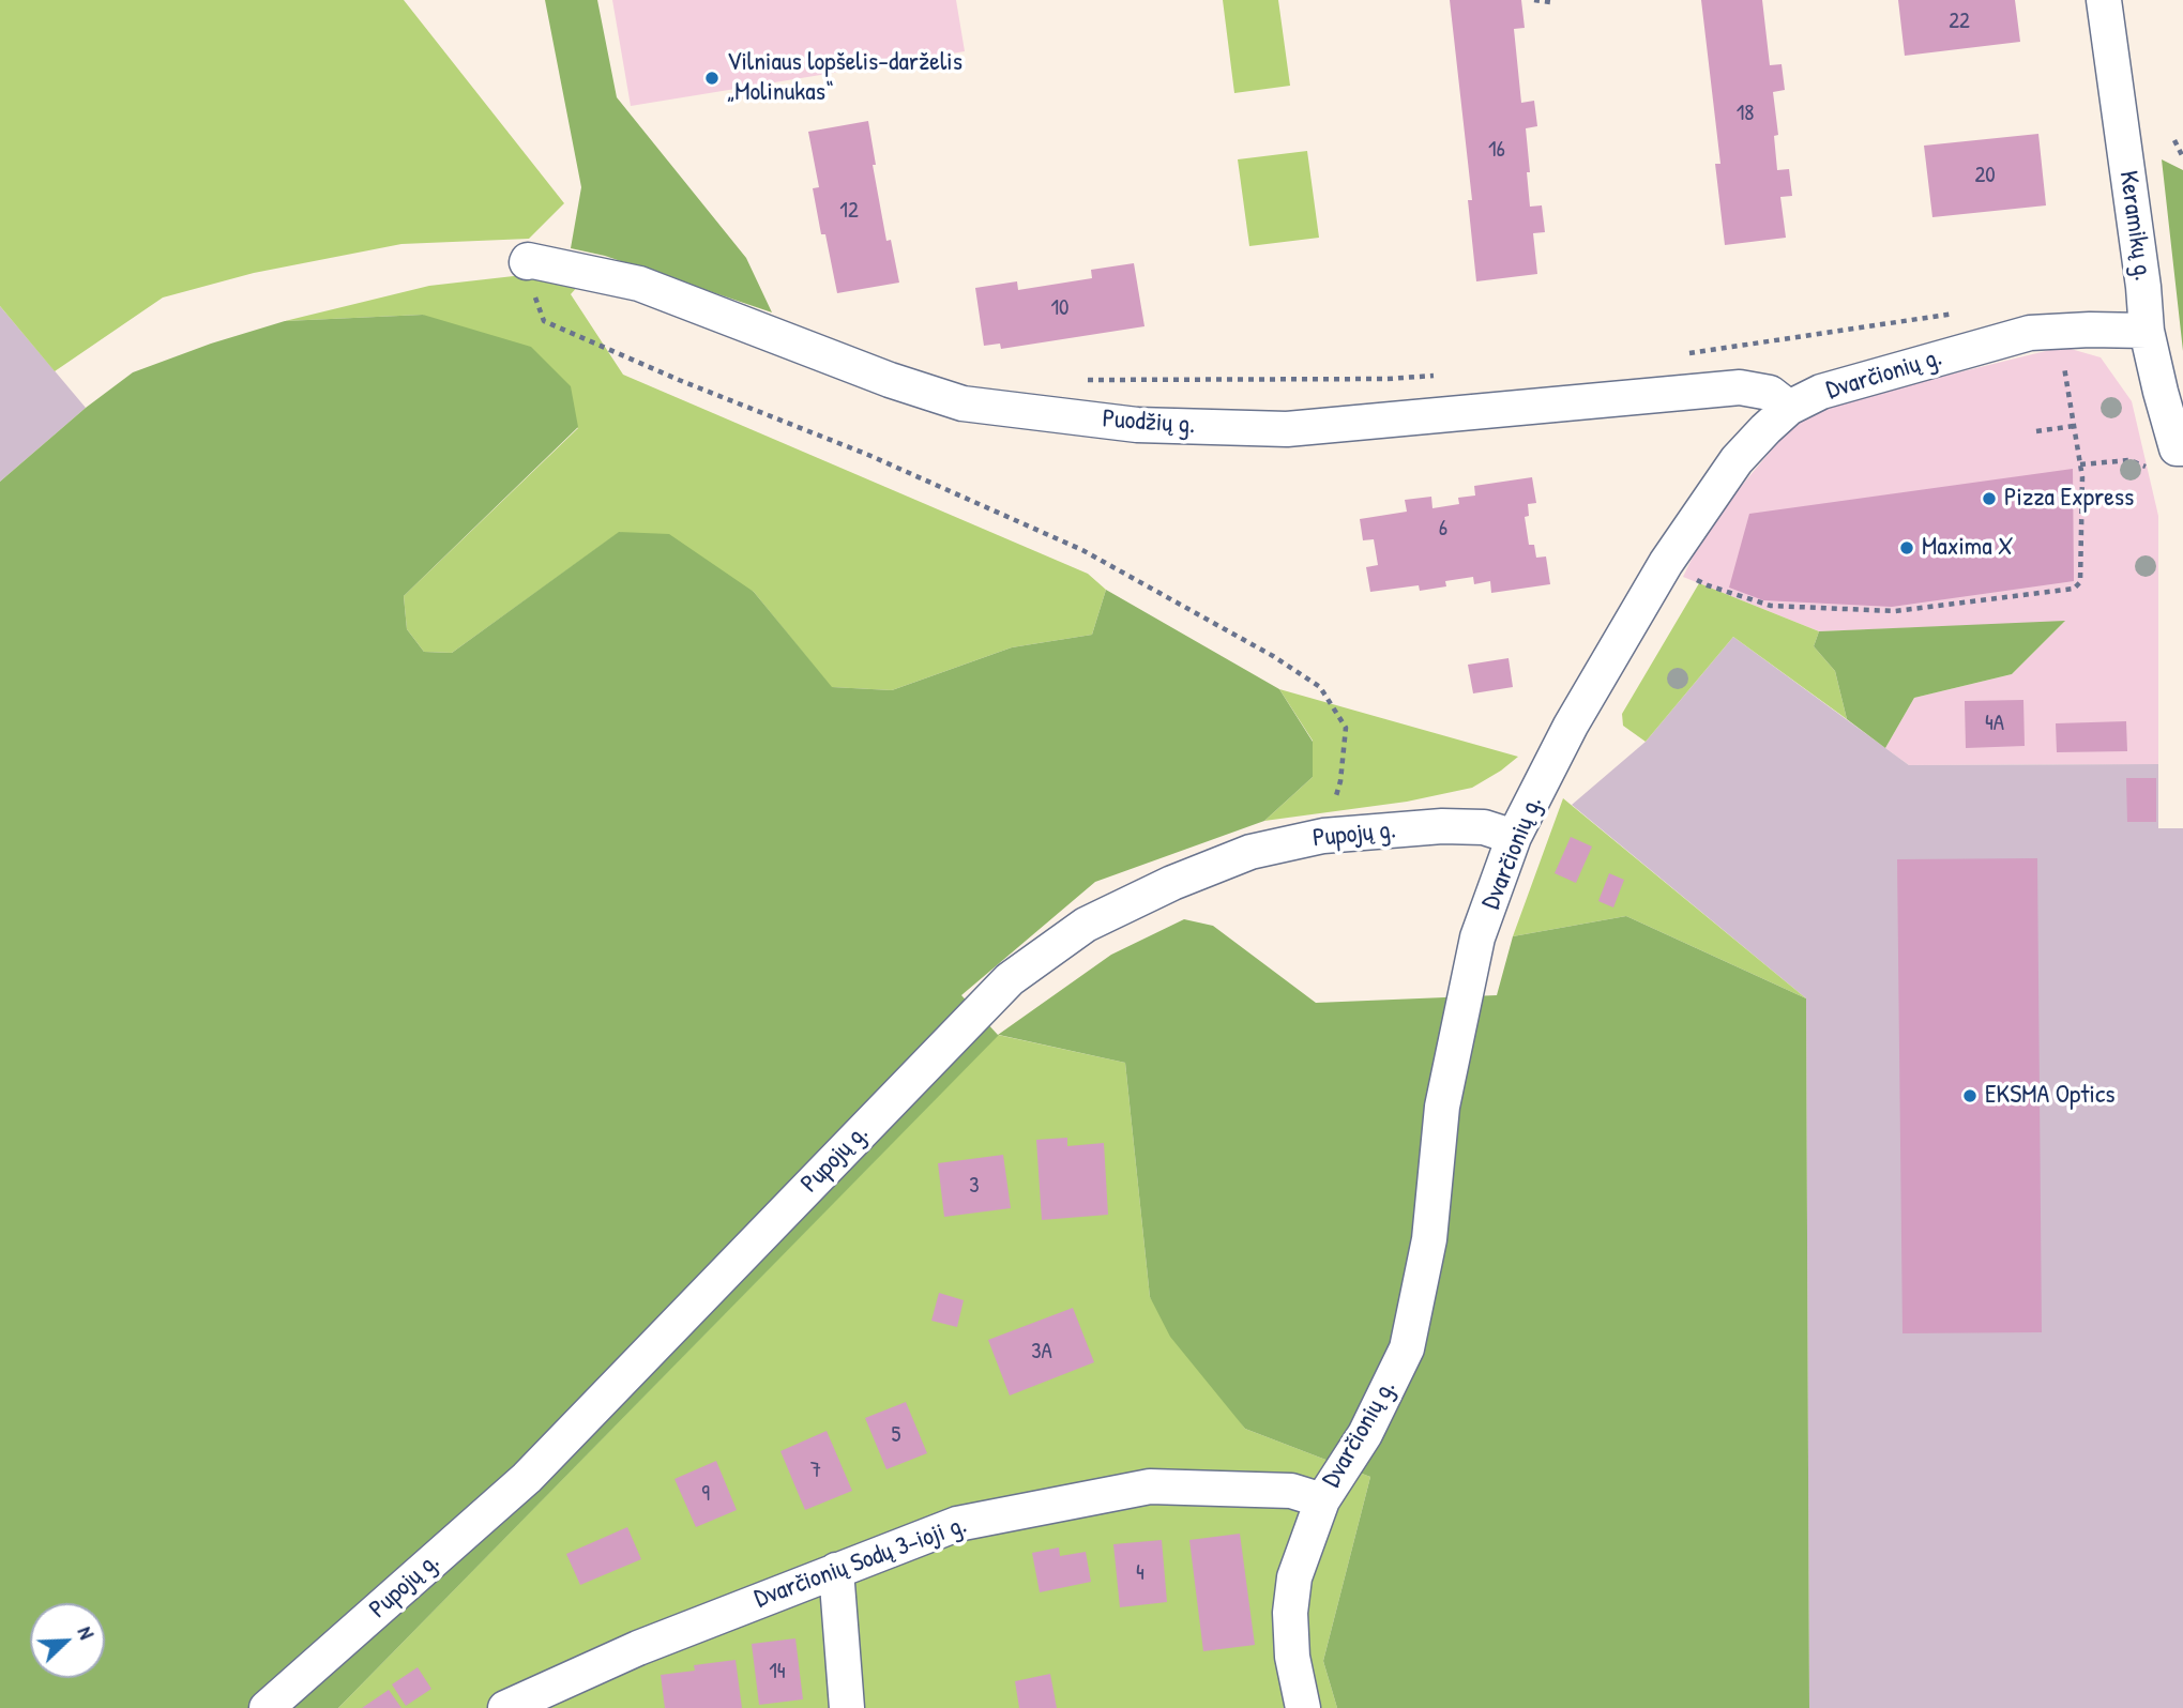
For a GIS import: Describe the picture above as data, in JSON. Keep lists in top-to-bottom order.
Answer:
{
  "streets": {
    "street": [
      "Keramikų g.",
      "Dvarčionių g.",
      "Puodžių g.",
      "Pupojų g.",
      "Dvarčionių Sodų 3-ioji g."
    ]
  },
  "crossings": [
    ["Keramikų g.", "Dvarčionių g."],
    ["Dvarčionių g.", "Puodžių g."],
    ["Dvarčionių g.", "Pupojų g."],
    ["Dvarčionių g.", "Dvarčionių Sodų 3-ioji g."]
  ],
  "places": [
    "Vilniaus lopšelis-darželis „Molinukas“",
    "Pizza Express",
    "Maxima X",
    "EKSMA Optics"
  ],
  "house_numbers": [
    "22",
    "18",
    "16",
    "20",
    "12",
    "10",
    "6",
    "4A",
    "3",
    "3A",
    "5",
    "7",
    "9",
    "4",
    "14"
  ],
  "north": "top right"
}
